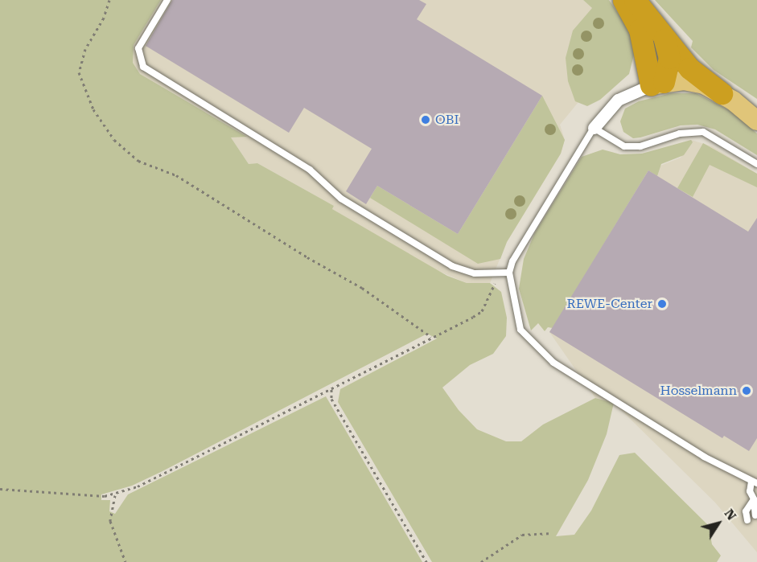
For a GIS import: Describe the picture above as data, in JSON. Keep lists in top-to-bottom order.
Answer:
{
  "places": ["OBI", "REWE-Center", "Hosselmann"],
  "north": "top right"
}
